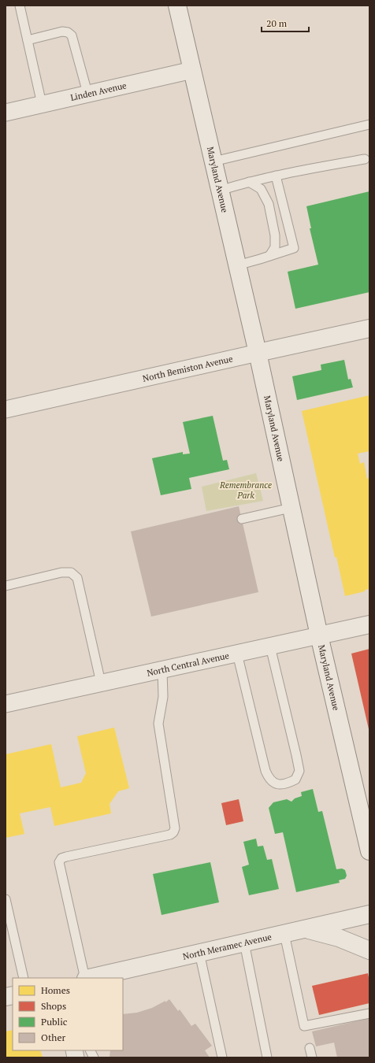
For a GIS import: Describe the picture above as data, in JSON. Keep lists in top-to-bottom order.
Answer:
{
  "streets": {
    "main road": [
      "Maryland Avenue",
      "North Bemiston Avenue",
      "North Central Avenue",
      "North Meramec Avenue"
    ],
    "street": ["Linden Avenue"]
  },
  "crossings": [
    ["Linden Avenue", "Maryland Avenue"],
    ["Maryland Avenue", "North Bemiston Avenue"],
    ["Maryland Avenue", "North Central Avenue"]
  ],
  "parks": ["Remembrance Park"],
  "legend": [
    "Homes",
    "Shops",
    "Public",
    "Other"
  ],
  "scale_bar": "20 m"
}
